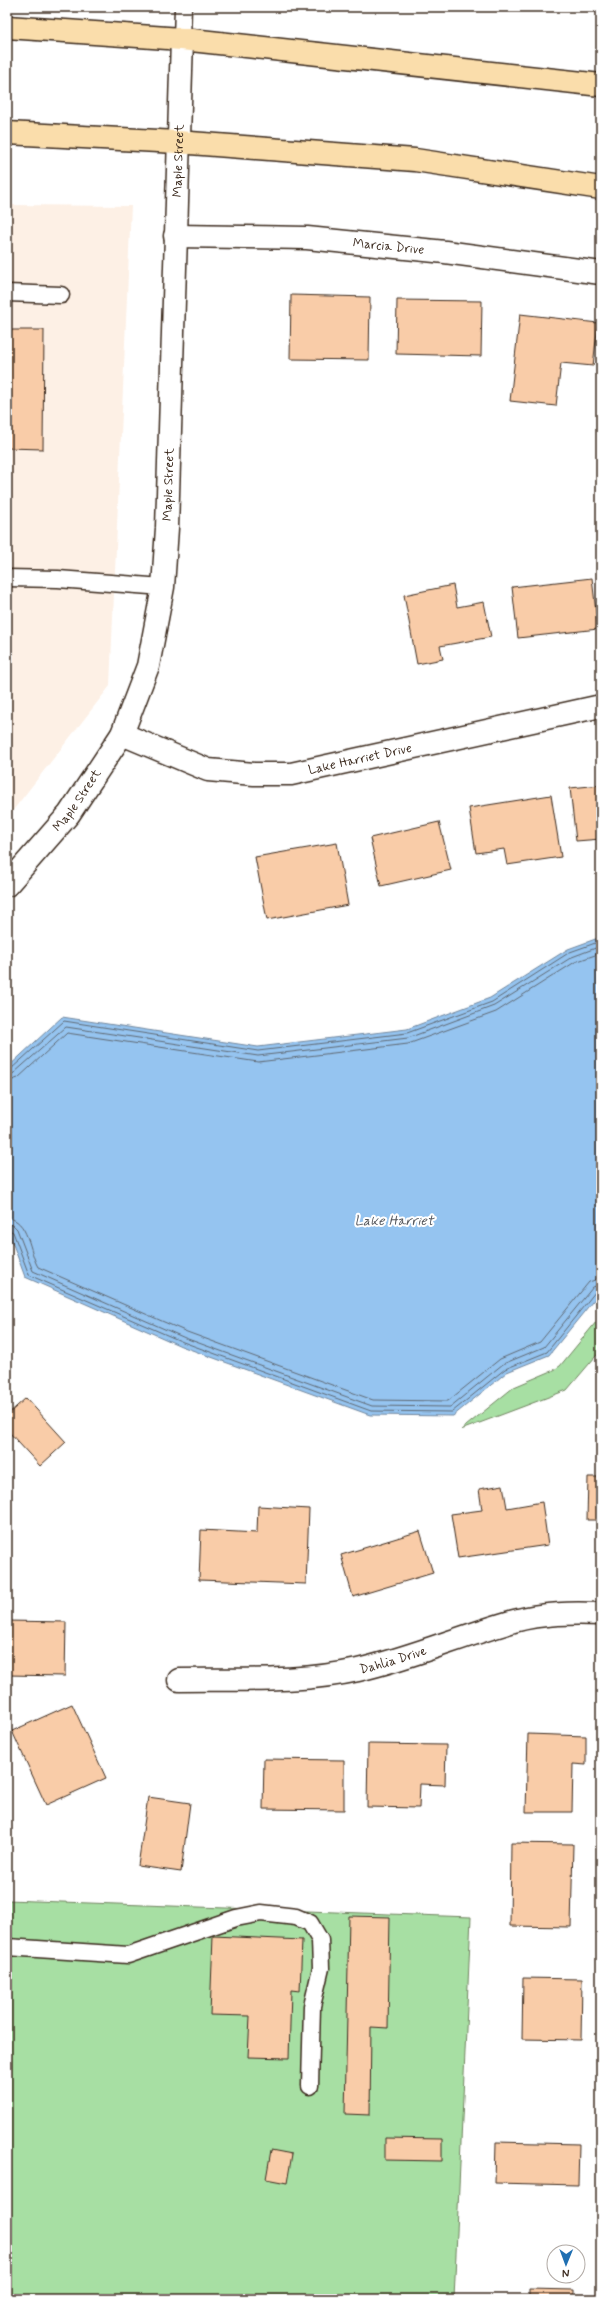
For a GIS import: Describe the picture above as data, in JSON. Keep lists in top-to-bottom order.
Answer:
{
  "streets": {
    "street": [
      "Maple Street",
      "Marcia Drive",
      "Lake Harriet Drive",
      "Dahlia Drive"
    ]
  },
  "crossings": [
    ["Maple Street", "Marcia Drive"],
    ["Maple Street", "Lake Harriet Drive"]
  ],
  "water": ["Lake Harriet"],
  "north": "bottom"
}
